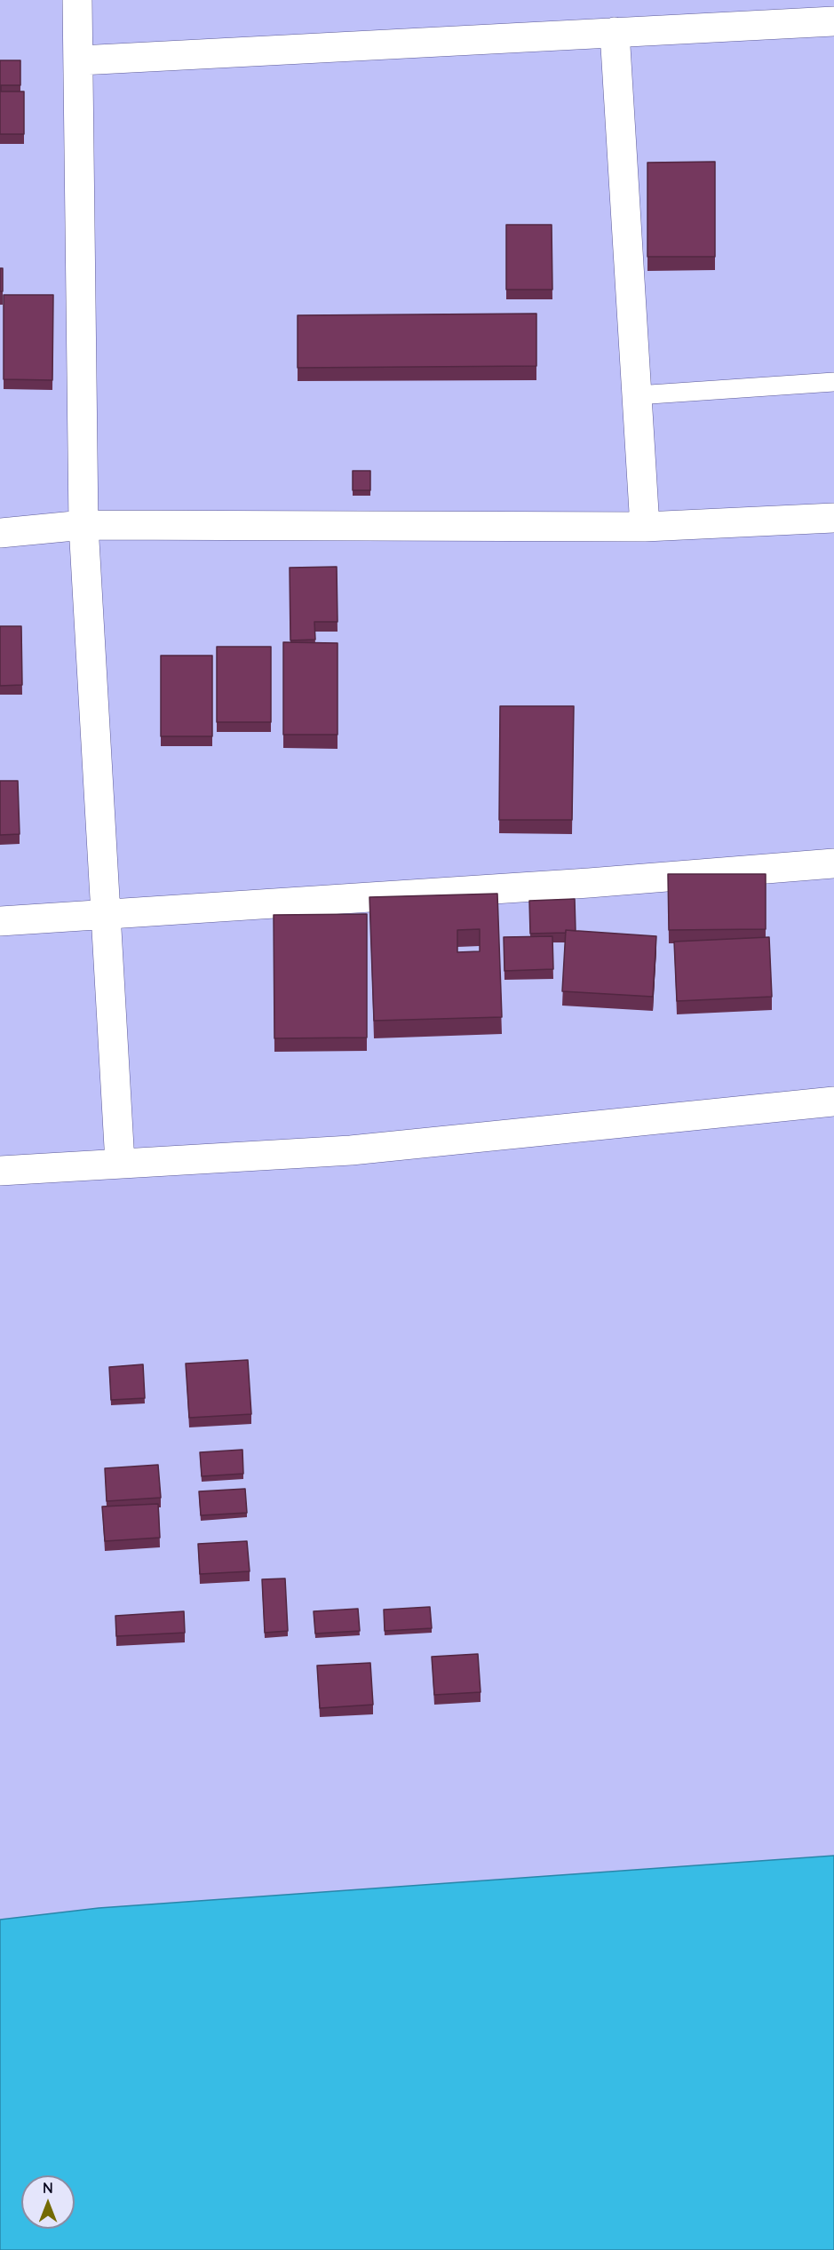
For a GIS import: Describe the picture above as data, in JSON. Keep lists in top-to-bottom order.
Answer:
{
  "north": "top"
}
